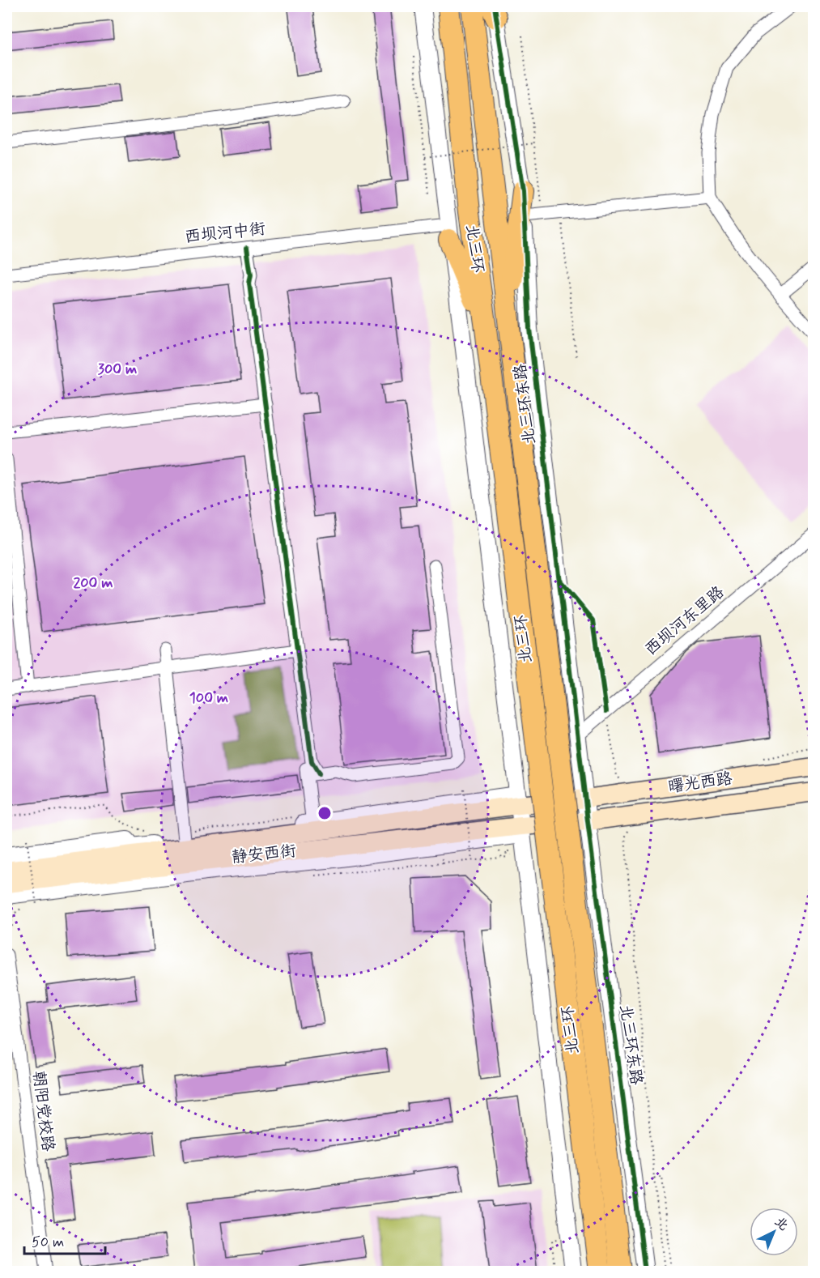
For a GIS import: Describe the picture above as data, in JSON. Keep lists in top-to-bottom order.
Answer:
{
  "streets": {
    "highway": ["北三环"],
    "main road": ["曙光西路", "静安西街"],
    "street": [
      "西坝河中街",
      "北三环东路",
      "西坝河东里路",
      "朝阳党校路"
    ]
  },
  "crossings": [
    ["北三环东路", "西坝河东里路"],
    ["北三环东路", "曙光西路"],
    ["曙光西路", "静安西街"]
  ],
  "scale_bar": "50 m",
  "north": "top right",
  "rings": ["300 m", "200 m", "100 m"]
}
